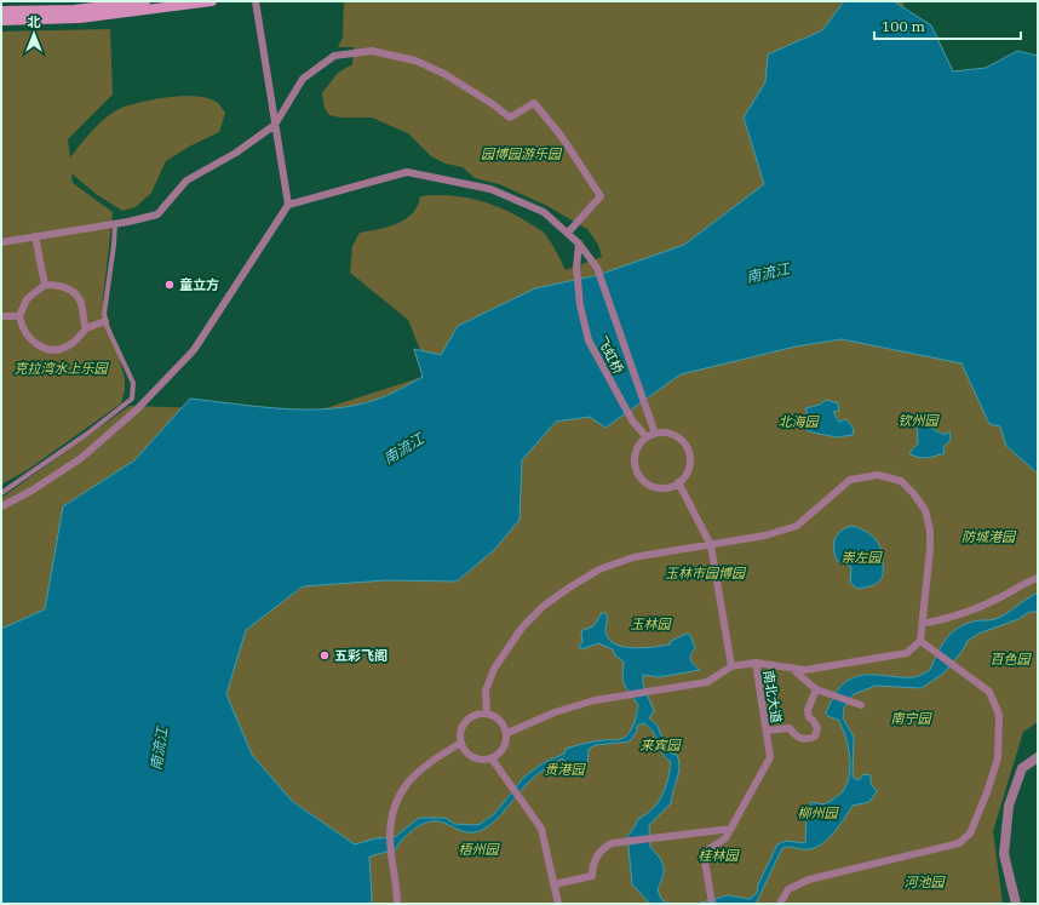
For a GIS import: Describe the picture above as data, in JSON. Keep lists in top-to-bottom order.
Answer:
{
  "streets": {
    "street": ["飞虹桥", "南北大道"]
  },
  "water": ["南流江"],
  "parks": [
    "园博园游乐园",
    "克拉湾水上乐园",
    "钦州园",
    "北海园",
    "防城港园",
    "崇左园",
    "玉林市园博园",
    "玉林园",
    "百色园",
    "南宁园",
    "来宾园",
    "贵港园",
    "柳州园",
    "梧州园",
    "桂林园",
    "河池园"
  ],
  "places": ["童立方", "五彩飞阁"],
  "scale_bar": "100 m",
  "north": "top"
}
